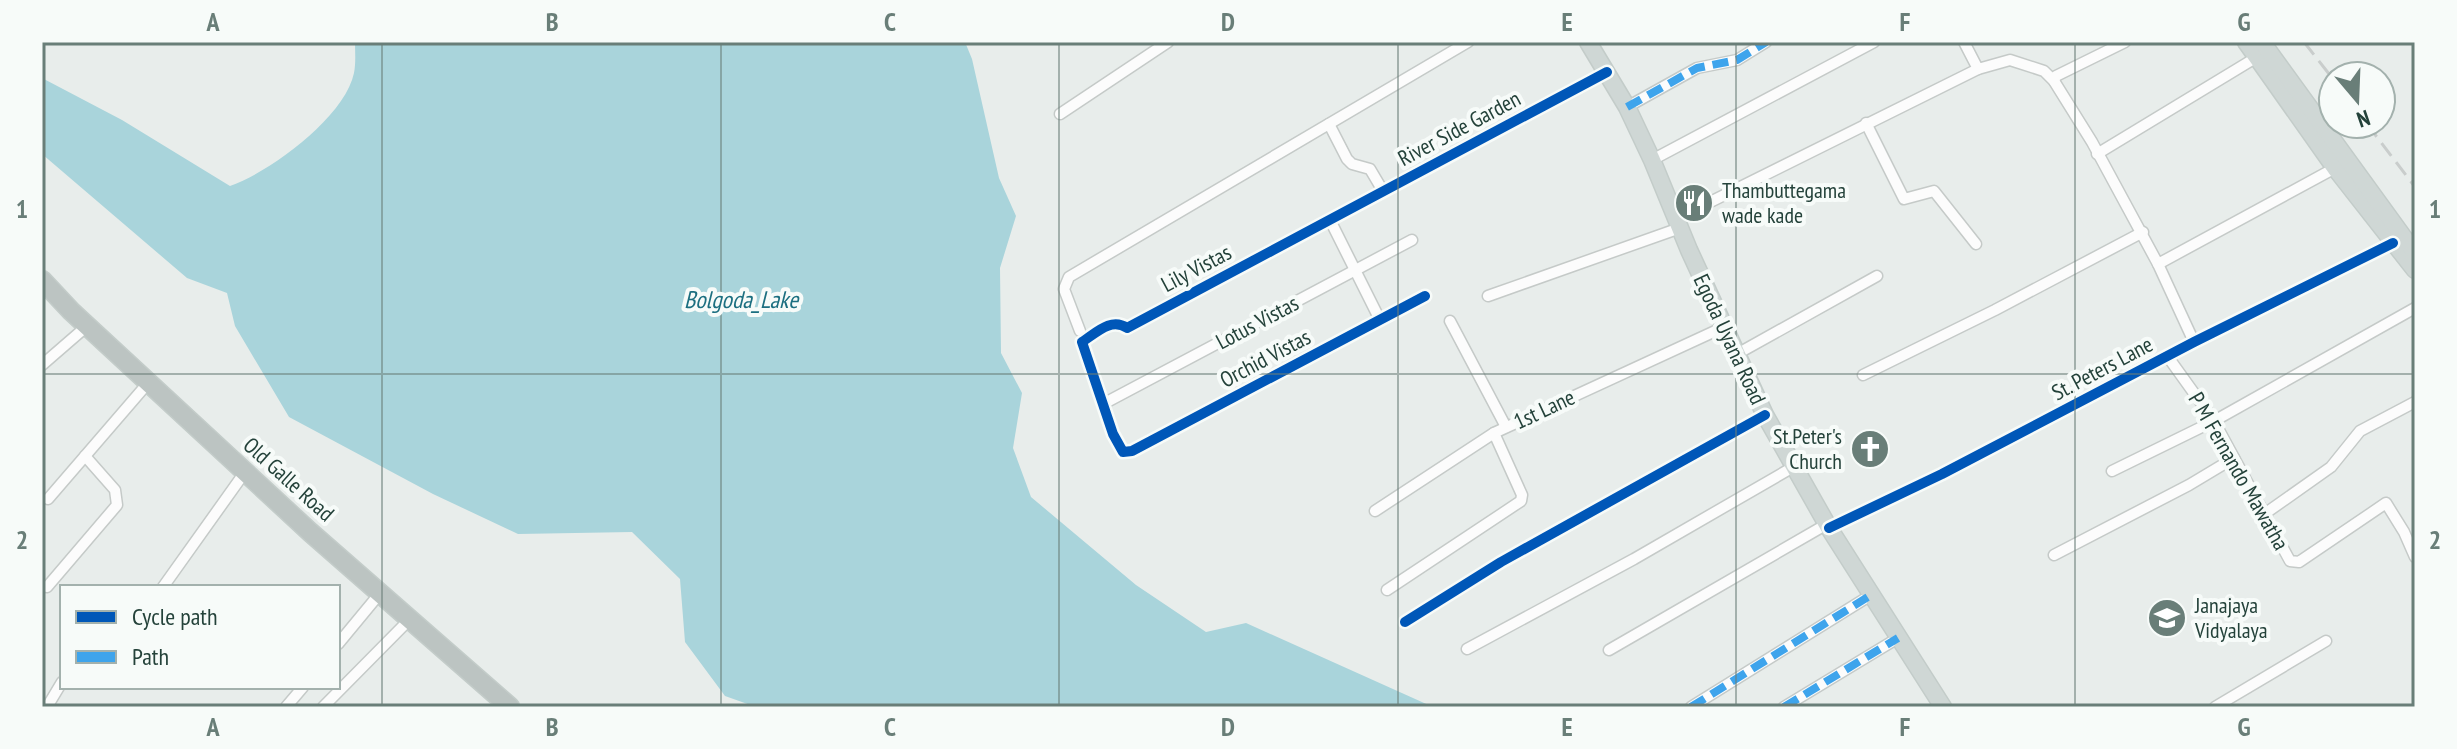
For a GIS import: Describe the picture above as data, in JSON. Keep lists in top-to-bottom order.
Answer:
{
  "streets": {
    "highway": ["Old Galle Road"],
    "main road": ["Egoda Uyana Road"],
    "street": [
      "River Side Garden",
      "Lily Vistas",
      "Lotus Vistas",
      "Orchid Vistas",
      "St. Peters Lane",
      "1st Lane",
      "P M Fernando Mawatha"
    ]
  },
  "crossings": [
    ["River Side Garden", "Lily Vistas"],
    ["River Side Garden", "Egoda Uyana Road"],
    ["Lotus Vistas", "Orchid Vistas"],
    ["Egoda Uyana Road", "St. Peters Lane"],
    ["Egoda Uyana Road", "1st Lane"],
    ["St. Peters Lane", "P M Fernando Mawatha"]
  ],
  "water": ["Bolgoda_Lake"],
  "places": {
    "restaurant": ["Thambuttegama wade kade"],
    "church": ["St.Peter's Church"],
    "school or university": ["Janajaya Vidyalaya"]
  },
  "legend": ["Cycle path", "Path"],
  "north": "bottom",
  "grid": {
    "columns": [
      "A",
      "B",
      "C",
      "D",
      "E",
      "F",
      "G"
    ],
    "rows": ["1", "2"]
  }
}
